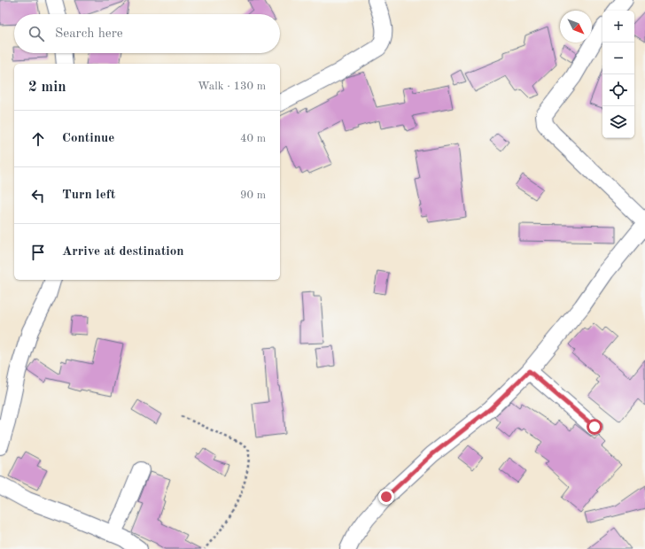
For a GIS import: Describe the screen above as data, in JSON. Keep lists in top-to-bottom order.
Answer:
{
  "north": "bottom right",
  "page": {
    "map_buttons": ["+", "−"],
    "search": "Search here",
    "heading": ["2 min", "Walk · 130 m"],
    "list": [
      ["Continue", "40 m"],
      ["Turn left", "90 m"],
      "Arrive at destination"
    ]
  }
}
